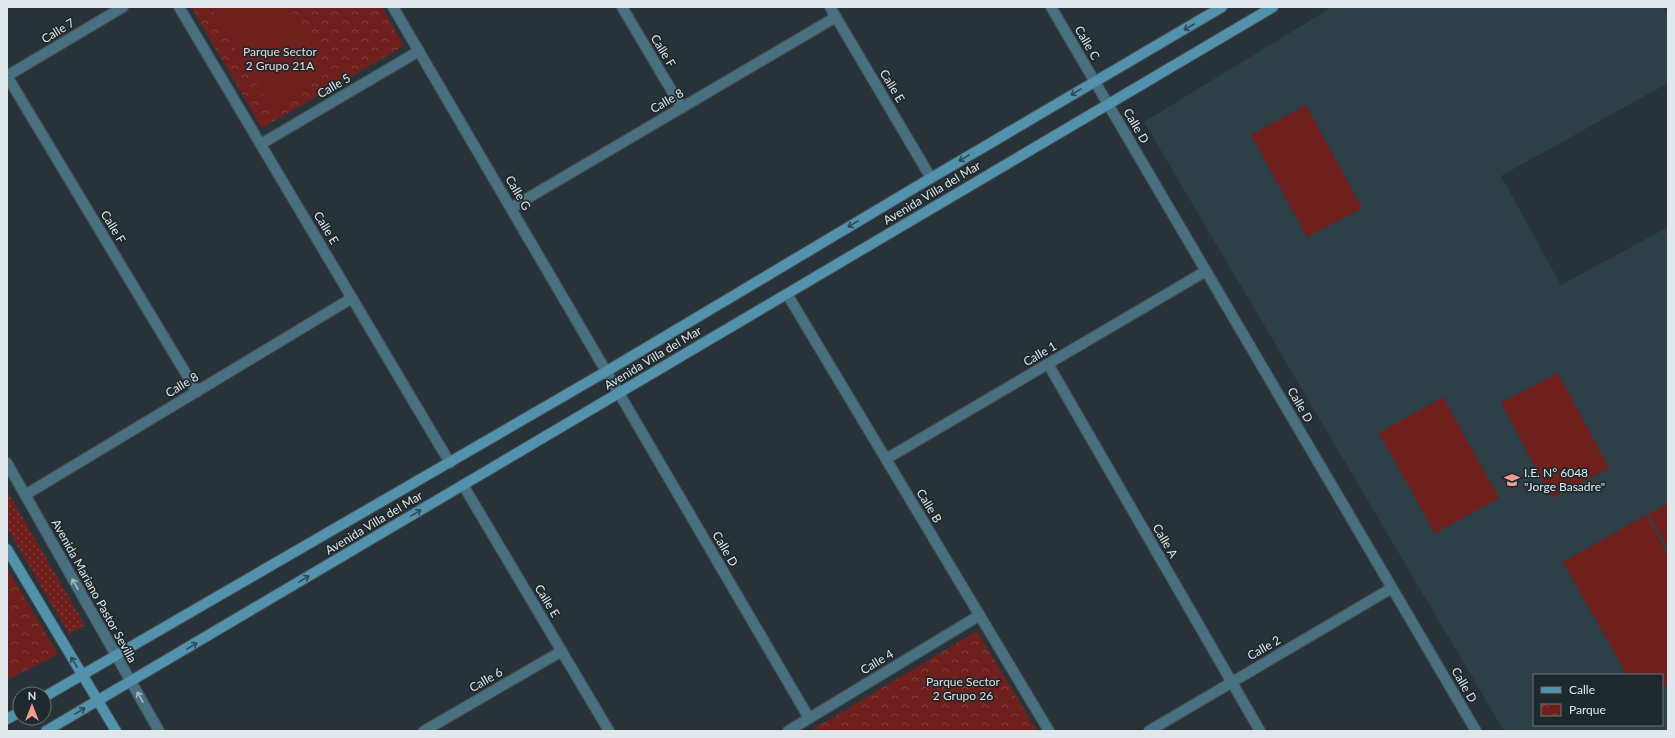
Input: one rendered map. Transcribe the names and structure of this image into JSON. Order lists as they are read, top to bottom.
{
  "streets": {
    "street": [
      "Calle 7",
      "Calle C",
      "Calle F",
      "Calle 5",
      "Calle E",
      "Calle 8",
      "Calle D",
      "Calle G",
      "Avenida Villa del Mar",
      "Calle 1",
      "Calle B",
      "Calle A",
      "Avenida Mariano Pastor Sevilla",
      "Calle 2",
      "Calle 4",
      "Calle 6"
    ]
  },
  "crossings": [
    ["Calle 7", "Calle F"],
    ["Calle C", "Calle D"],
    ["Calle C", "Avenida Villa del Mar"],
    ["Calle F", "Calle 8"],
    ["Calle 5", "Calle E"],
    ["Calle 5", "Calle G"],
    ["Calle E", "Calle 8"],
    ["Calle E", "Avenida Villa del Mar"],
    ["Calle E", "Calle 6"],
    ["Calle 8", "Calle G"],
    ["Calle 8", "Avenida Mariano Pastor Sevilla"],
    ["Calle D", "Calle G"],
    ["Calle D", "Avenida Villa del Mar"],
    ["Calle D", "Calle 1"],
    ["Calle D", "Calle 2"],
    ["Calle D", "Calle 4"],
    ["Calle G", "Avenida Villa del Mar"],
    ["Avenida Villa del Mar", "Calle B"],
    ["Avenida Villa del Mar", "Avenida Mariano Pastor Sevilla"],
    ["Calle 1", "Calle B"],
    ["Calle 1", "Calle A"],
    ["Calle B", "Calle 4"],
    ["Calle A", "Calle 2"]
  ],
  "parks": ["Parque Sector 2 Grupo 21A", "Parque Sector 2 Grupo 26"],
  "places": {
    "school or university": ["I.E. N° 6048 \"Jorge Basadre\""]
  },
  "legend": ["Calle", "Parque"],
  "north": "top"
}
